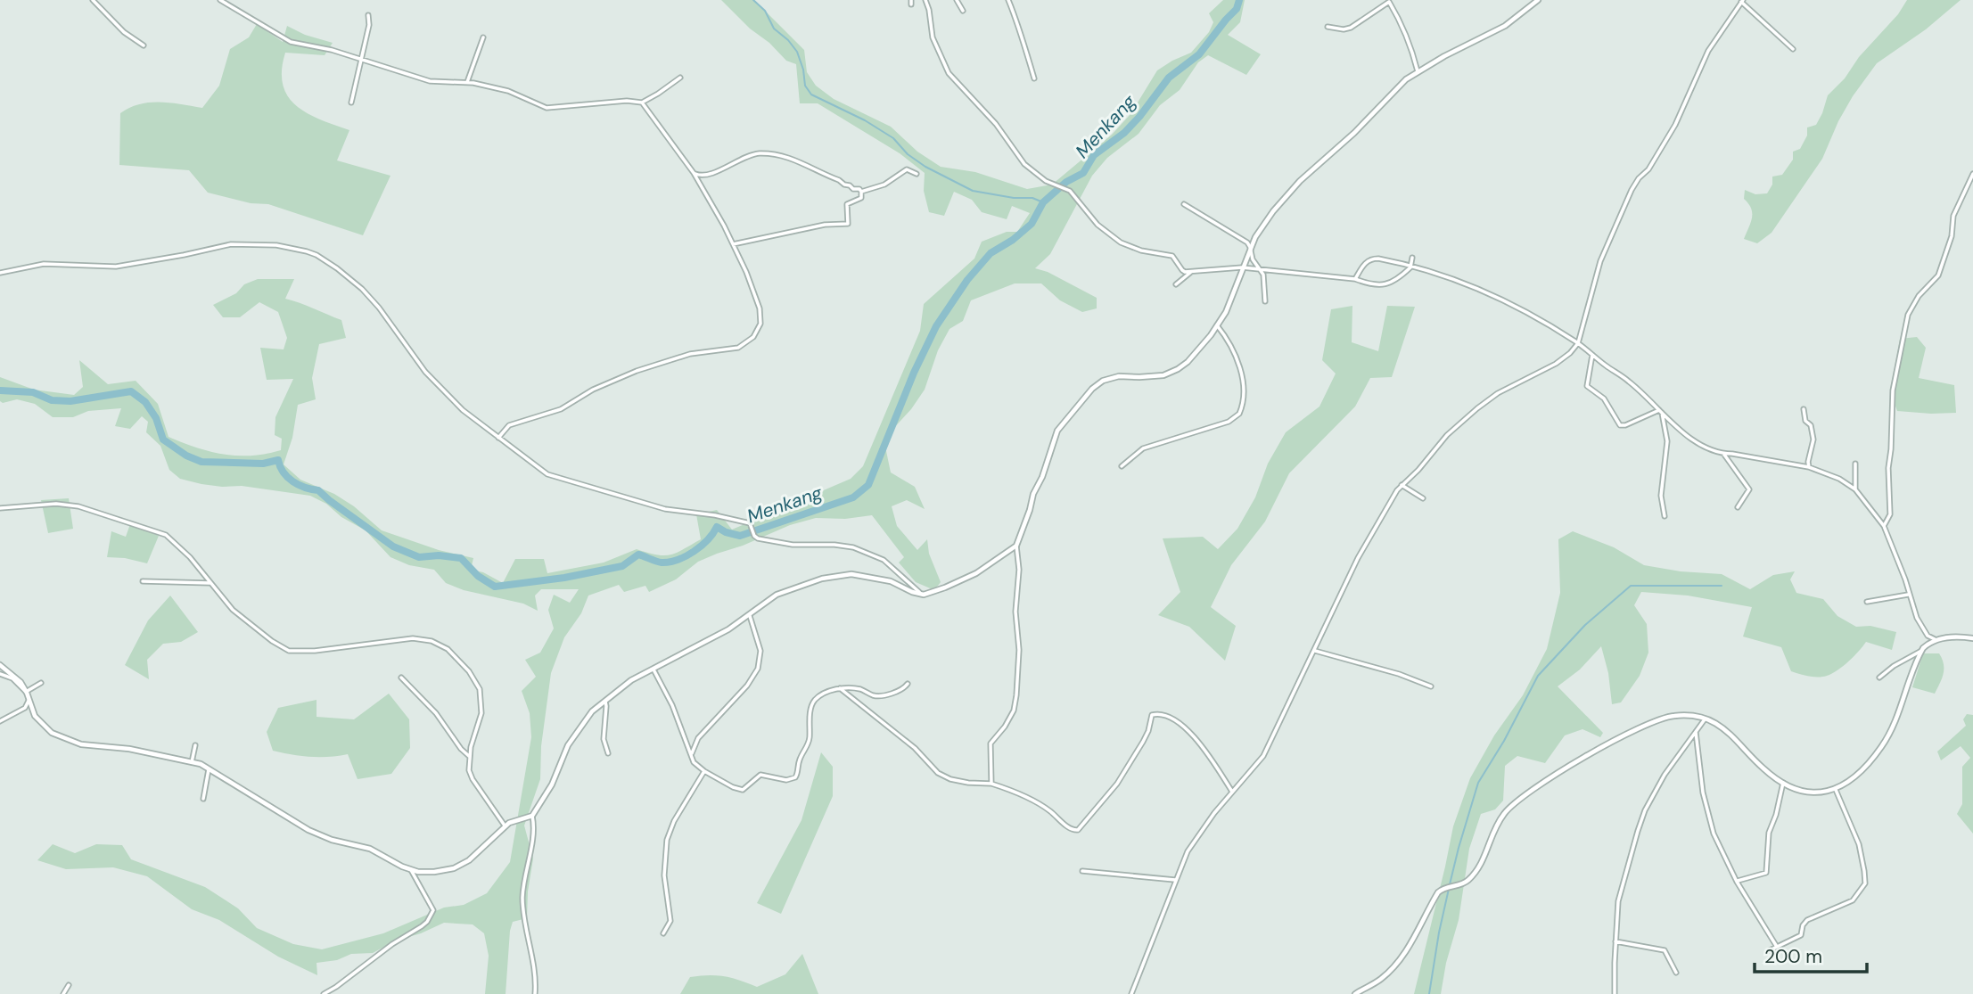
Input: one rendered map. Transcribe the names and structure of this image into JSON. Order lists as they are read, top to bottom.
{
  "water": ["Menkang"],
  "scale_bar": "200 m"
}
